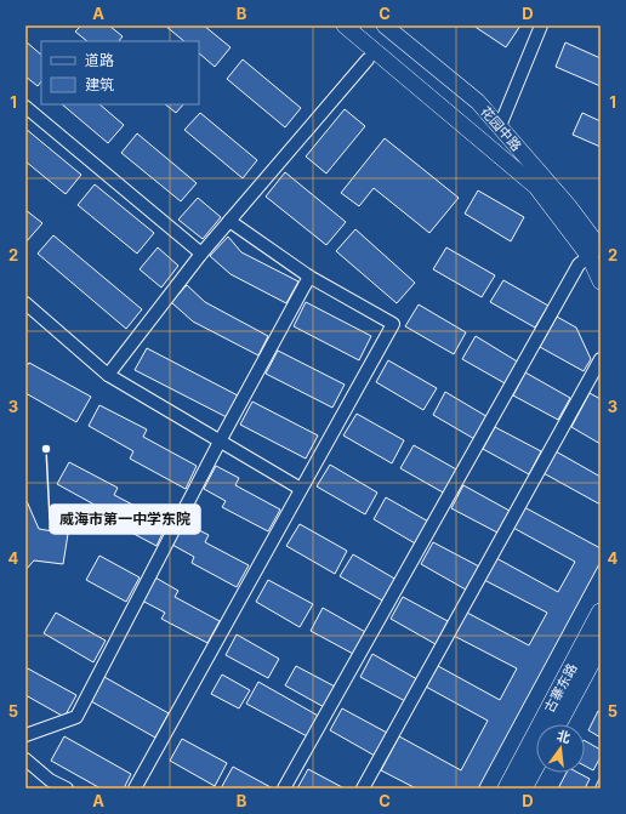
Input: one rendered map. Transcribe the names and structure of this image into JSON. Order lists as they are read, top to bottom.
{
  "streets": {
    "main road": ["花园中路", "古寨东路"]
  },
  "places": ["威海市第一中学东院"],
  "legend": ["道路", "建筑"],
  "north": "top",
  "grid": {
    "columns": [
      "A",
      "B",
      "C",
      "D"
    ],
    "rows": [
      "1",
      "2",
      "3",
      "4",
      "5"
    ]
  }
}
